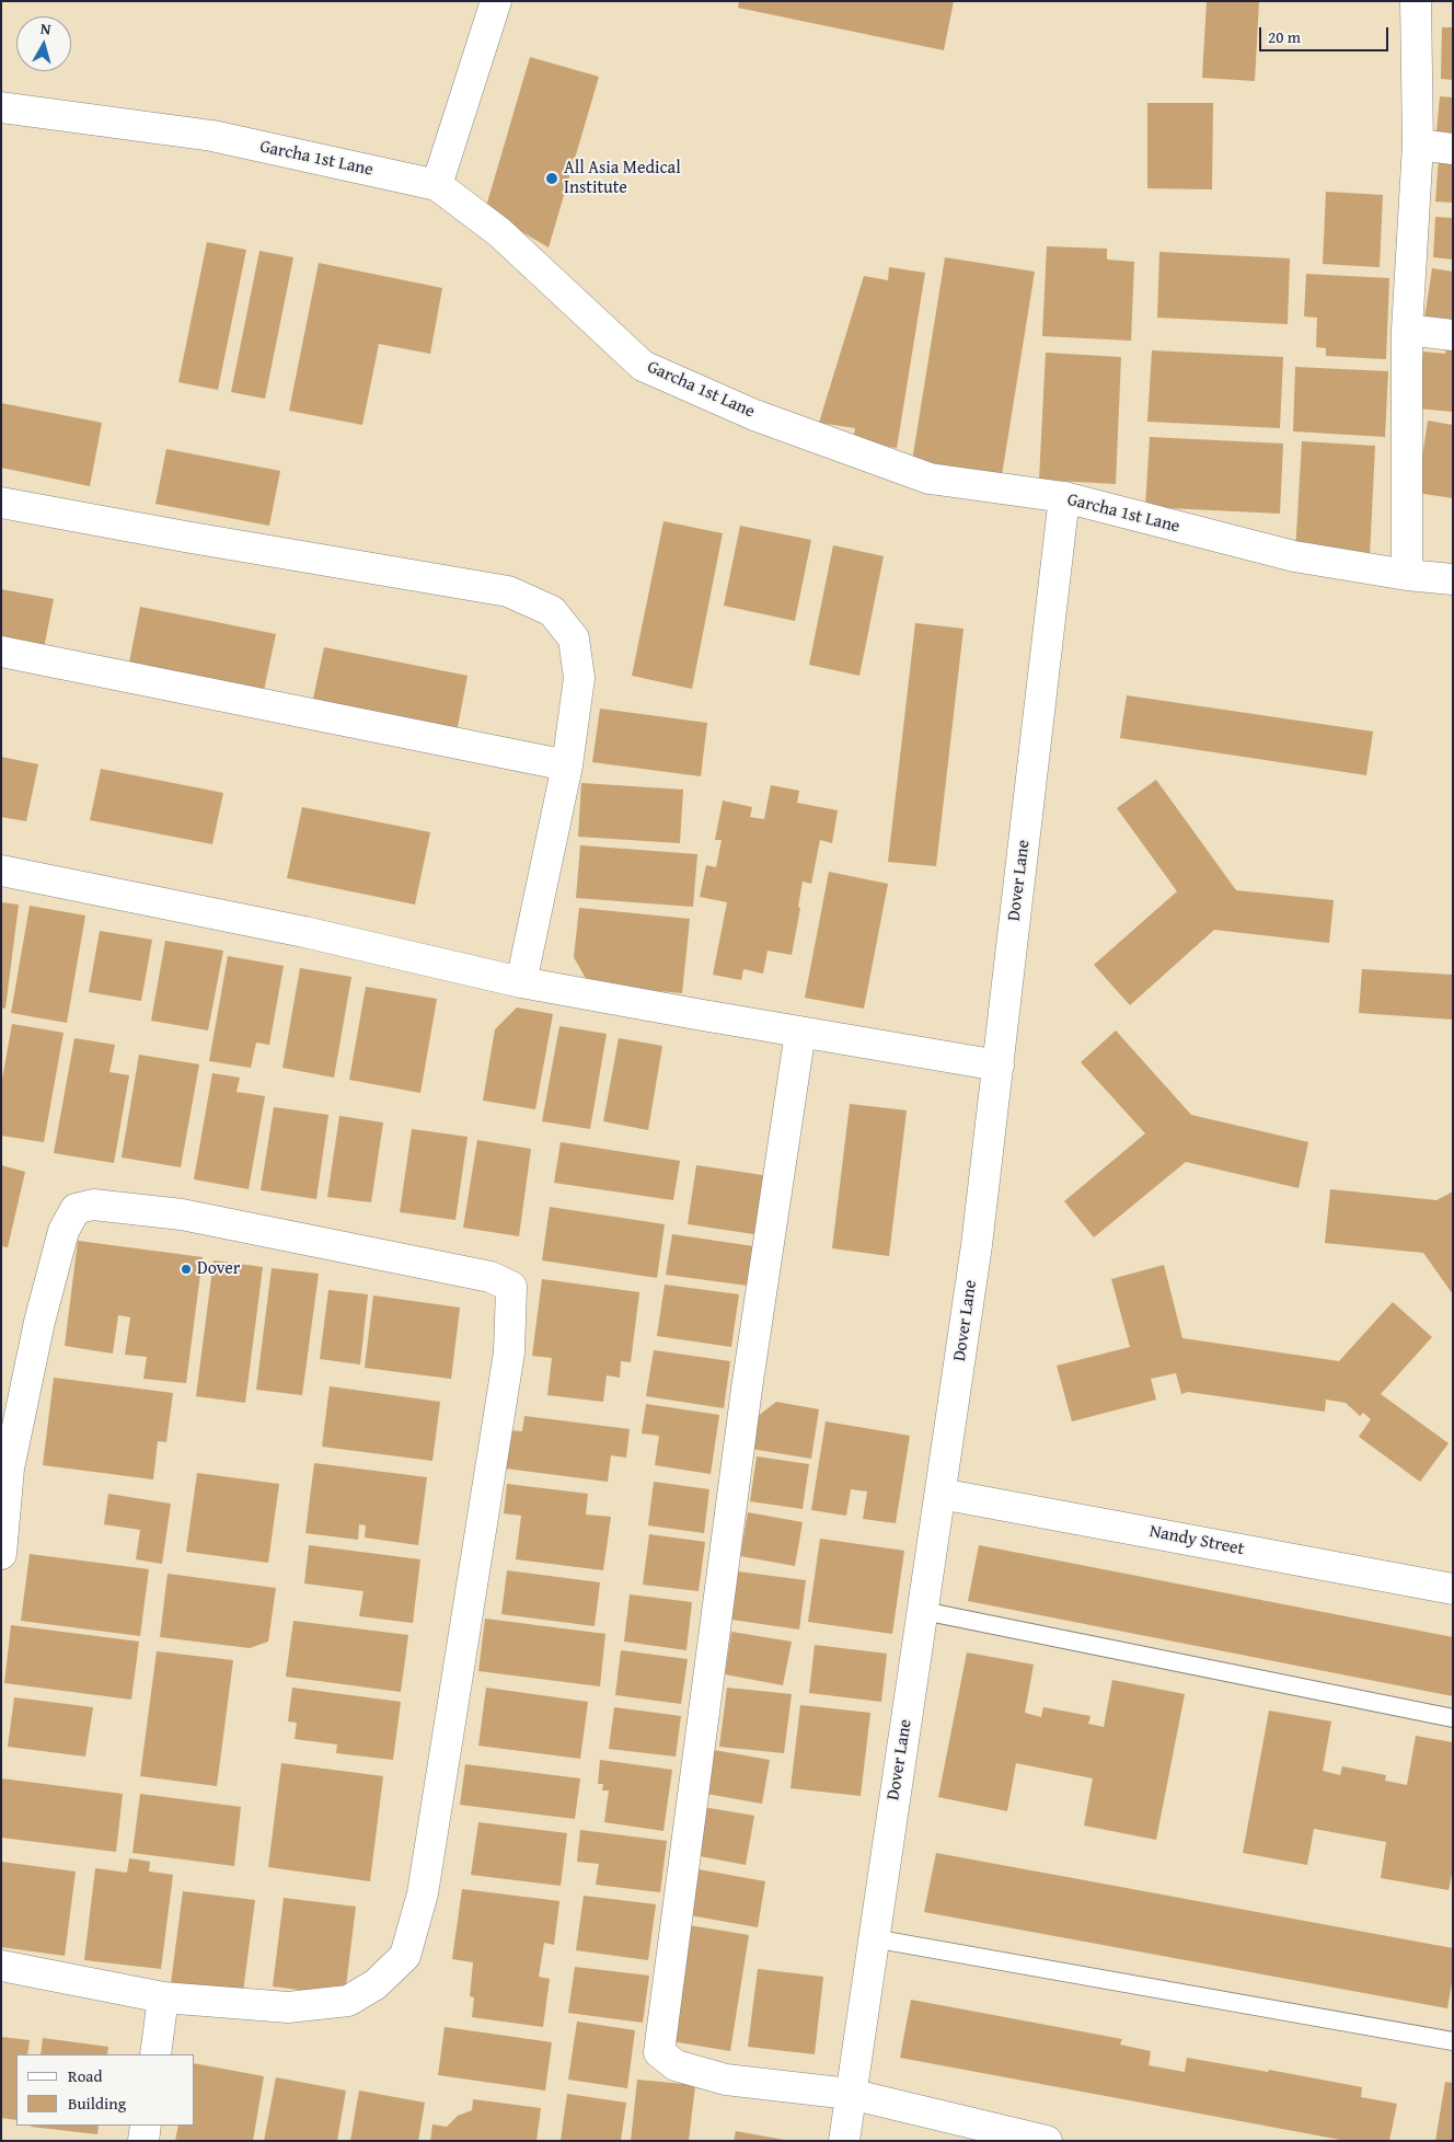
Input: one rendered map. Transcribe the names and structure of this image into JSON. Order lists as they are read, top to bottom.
{
  "streets": {
    "street": ["Garcha 1st Lane", "Dover Lane", "Nandy Street"]
  },
  "crossings": [
    ["Garcha 1st Lane", "Dover Lane"],
    ["Dover Lane", "Nandy Street"]
  ],
  "places": ["All Asia Medical Institute", "Dover"],
  "legend": ["Road", "Building"],
  "scale_bar": "20 m",
  "north": "top"
}
